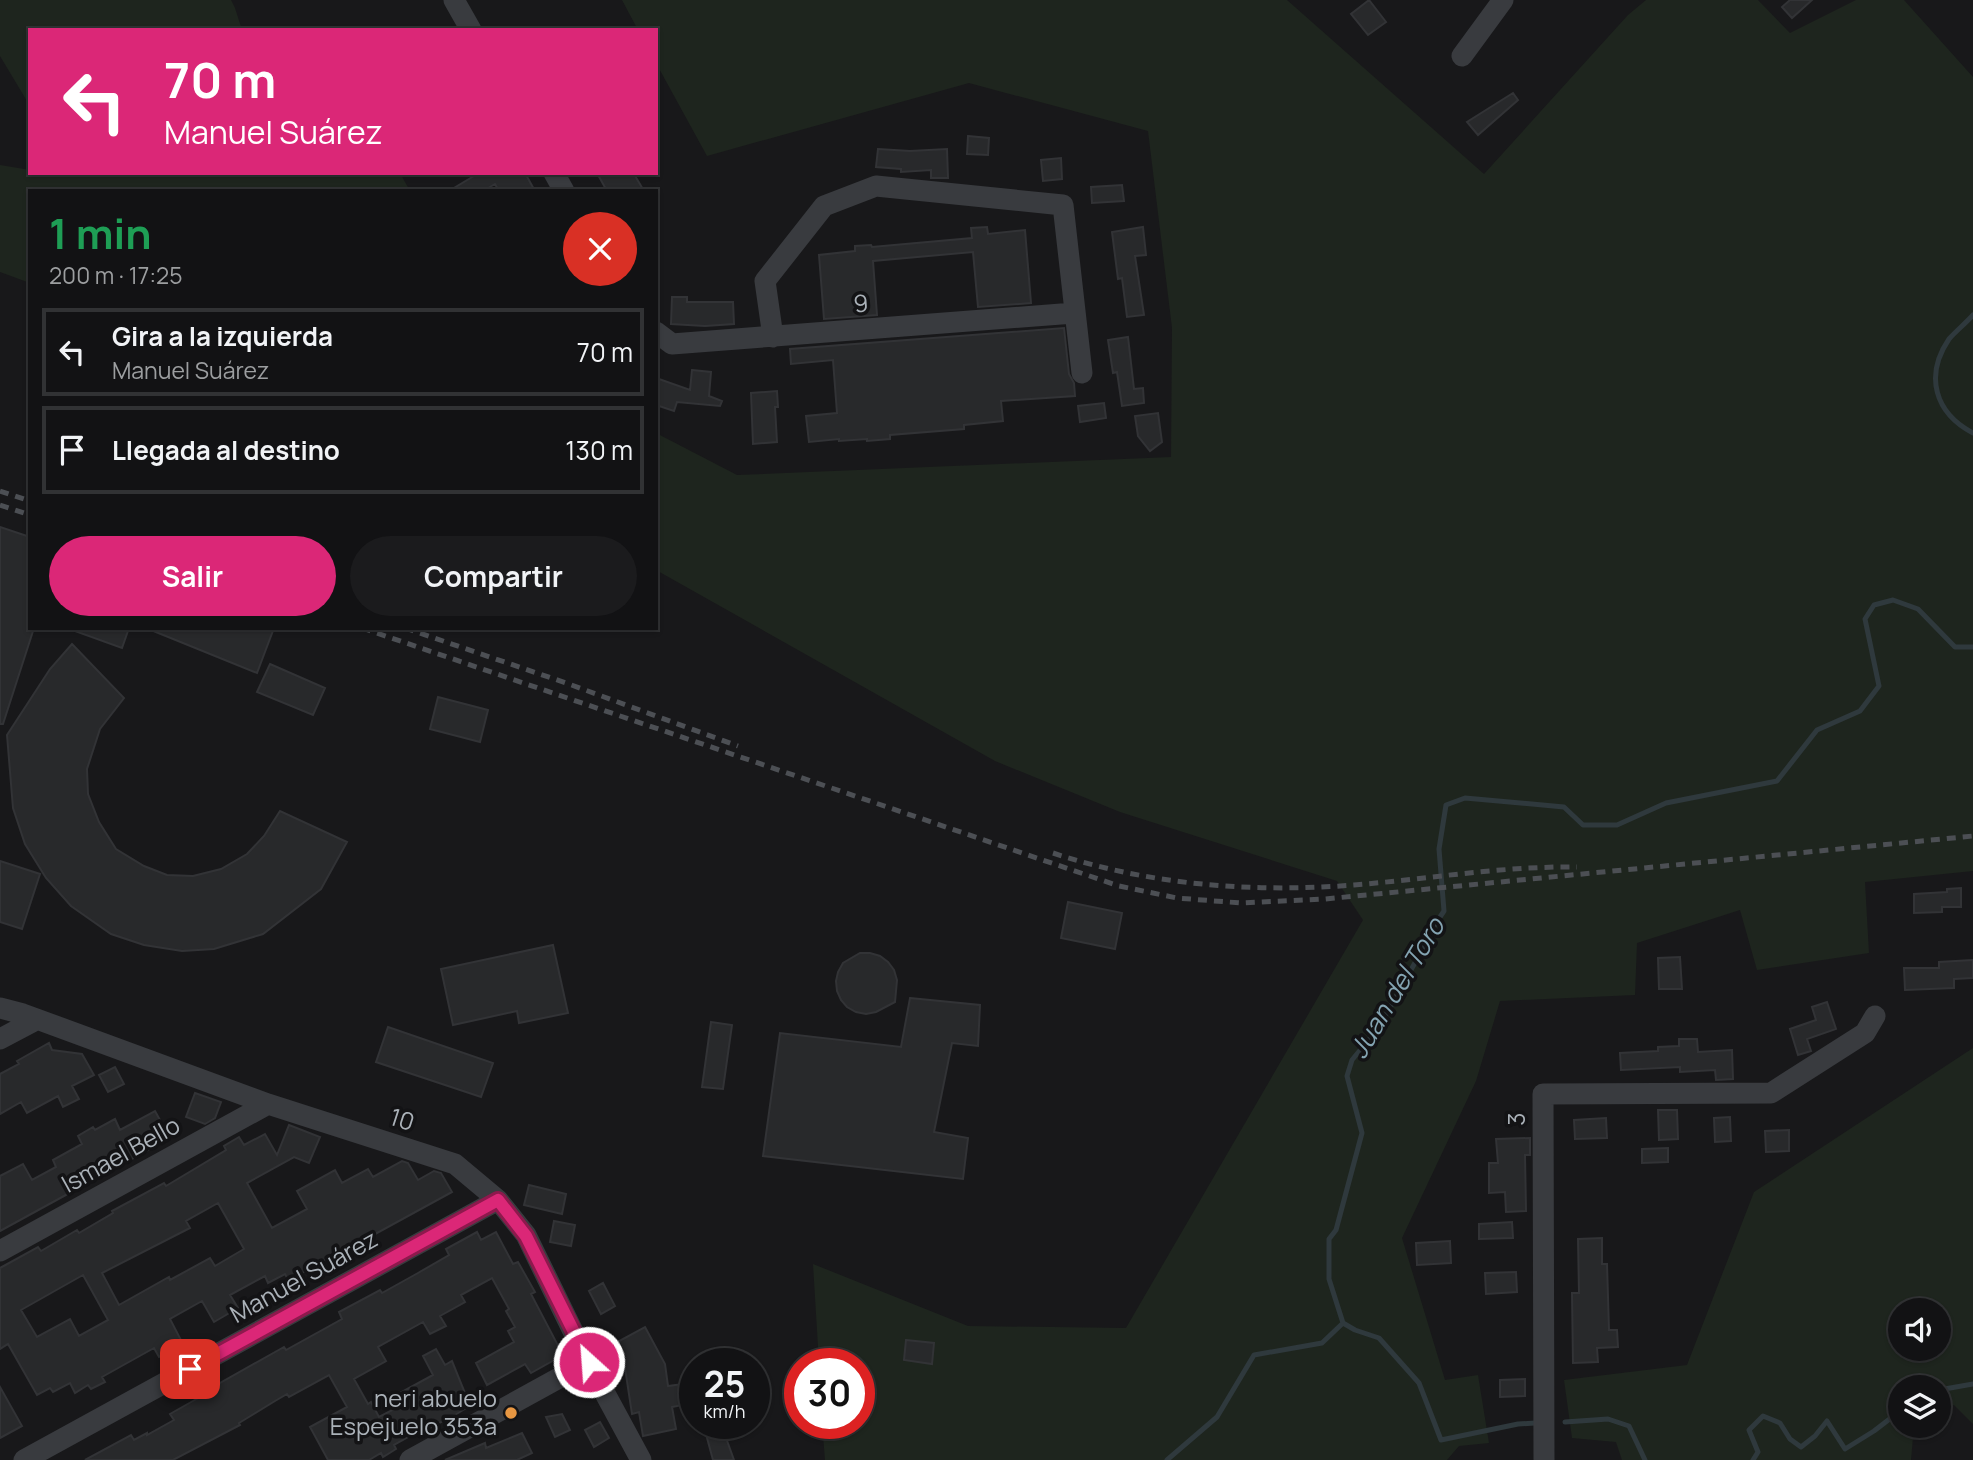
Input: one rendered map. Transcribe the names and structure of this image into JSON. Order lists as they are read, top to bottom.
{
  "streets": {
    "street": [
      "9",
      "3",
      "10",
      "Ismael Bello",
      "Manuel Suárez"
    ]
  },
  "crossings": [
    ["10", "Ismael Bello"],
    ["10", "Manuel Suárez"]
  ],
  "water": ["Juan del Toro"],
  "places": ["neri abuelo Espejuelo 353a"],
  "page": {
    "turn": ["70 m", "Manuel Suárez"],
    "heading": ["1 min", "200 m · 17:25"],
    "list": [
      {
        "name": "Gira a la izquierda",
        "note": "Manuel Suárez",
        "value": "70 m"
      },
      {
        "name": "Llegada al destino",
        "value": "130 m"
      }
    ],
    "buttons": ["Salir", "Compartir"],
    "speed": "25 km/h",
    "limit": "30"
  }
}
